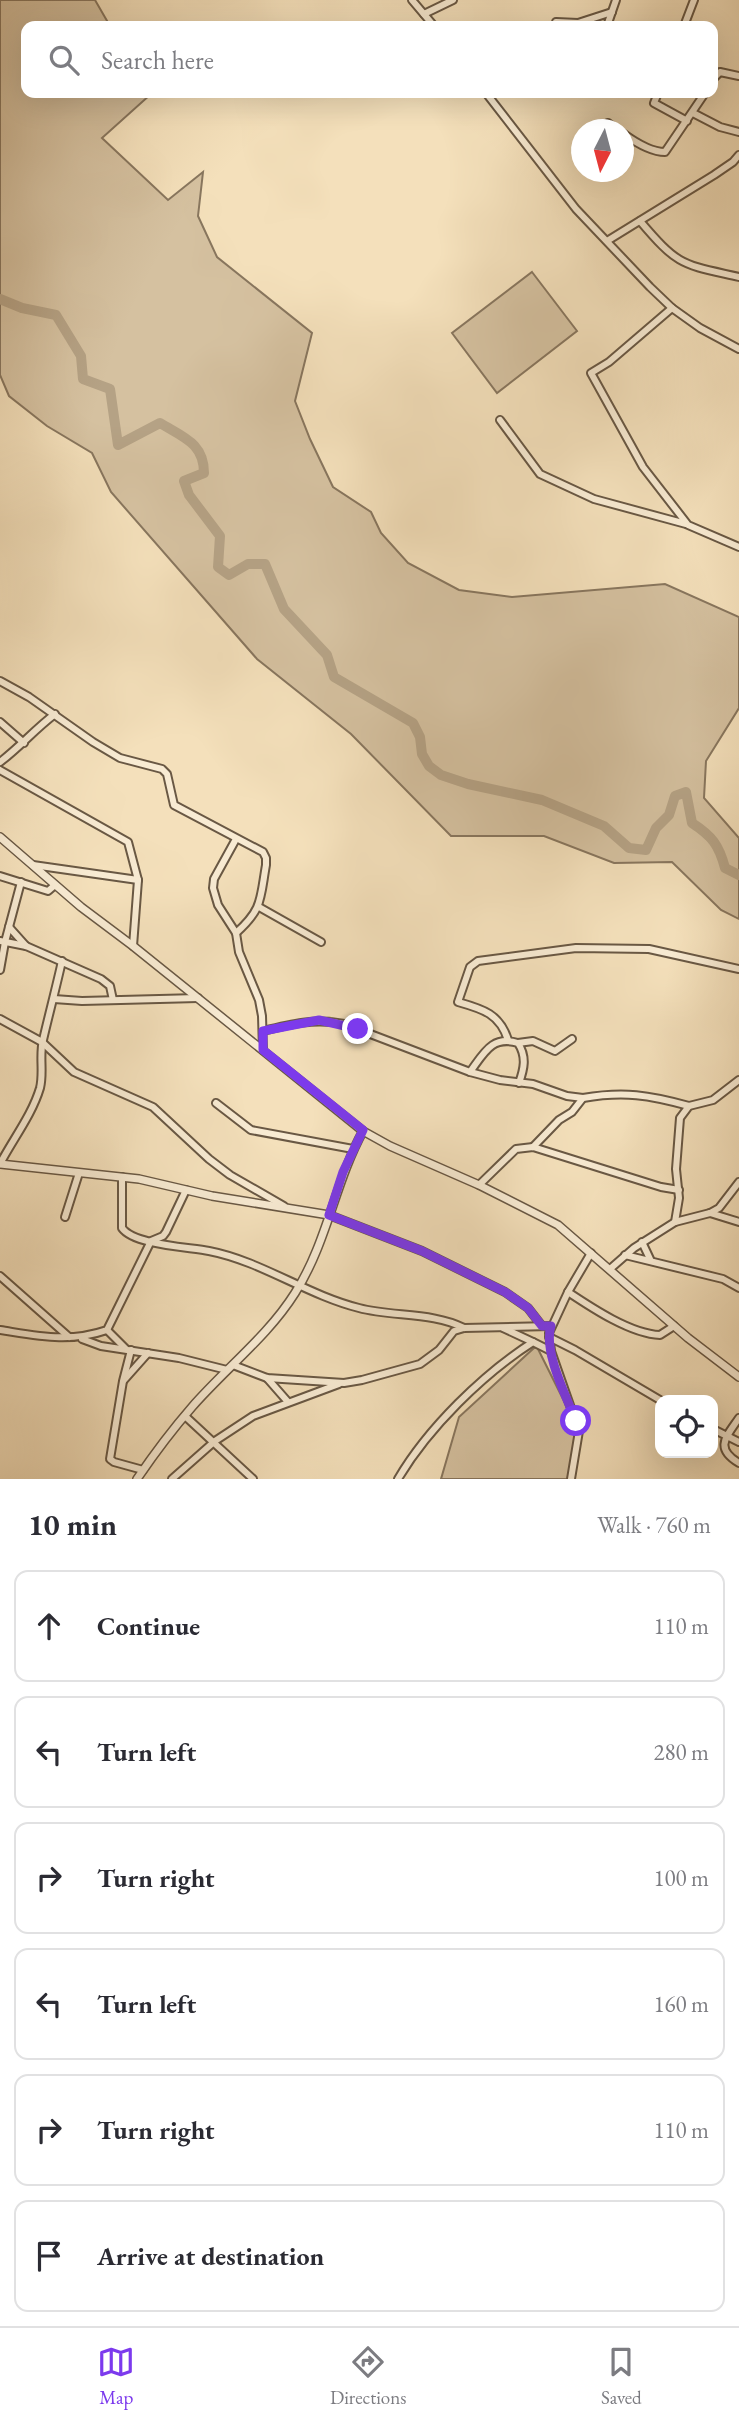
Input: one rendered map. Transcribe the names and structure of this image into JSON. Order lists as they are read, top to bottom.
{
  "north": "bottom",
  "page": {
    "search": "Search here",
    "heading": ["10 min", "Walk · 760 m"],
    "list": [
      ["Continue", "110 m"],
      ["Turn left", "280 m"],
      ["Turn right", "100 m"],
      ["Turn left", "160 m"],
      ["Turn right", "110 m"],
      "Arrive at destination"
    ],
    "nav": ["Map", "Directions", "Saved"]
  }
}
